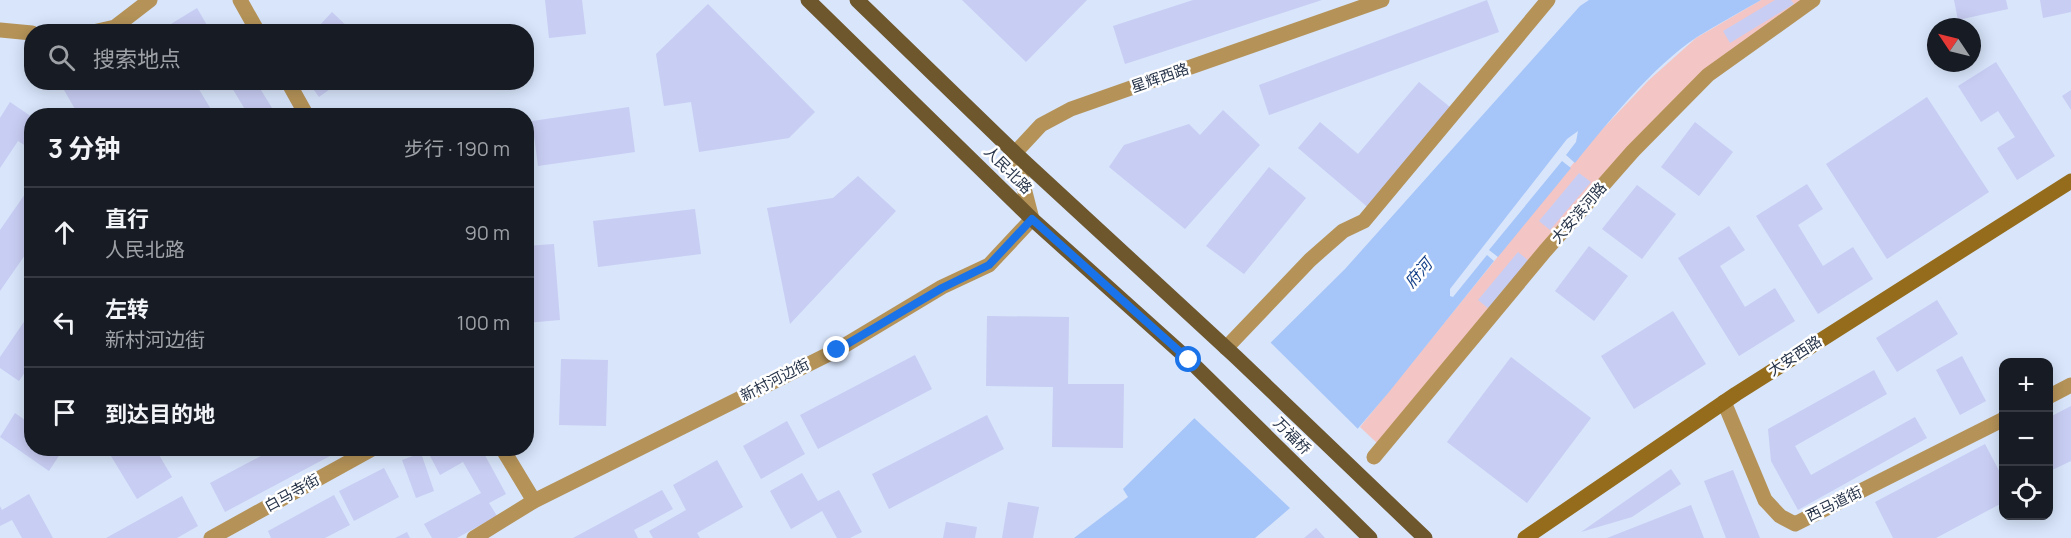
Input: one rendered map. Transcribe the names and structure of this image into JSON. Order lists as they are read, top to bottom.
{
  "streets": {
    "main road": ["人民北路", "万福桥"],
    "street": [
      "星辉西路",
      "大安滨河路",
      "大安西路",
      "新村河边街",
      "白马寺街",
      "西马道街"
    ]
  },
  "crossings": [
    ["星辉西路", "人民北路"],
    ["人民北路", "新村河边街"],
    ["人民北路", "万福桥"],
    ["大安西路", "西马道街"]
  ],
  "water": ["府河"],
  "north": "top left",
  "page": {
    "search": "搜索地点",
    "heading": ["3 分钟", "步行 · 190 m"],
    "list": [
      ["直行", "人民北路", "90 m"],
      ["左转", "新村河边街", "100 m"],
      "到达目的地"
    ],
    "map_buttons": ["+", "−"]
  }
}
